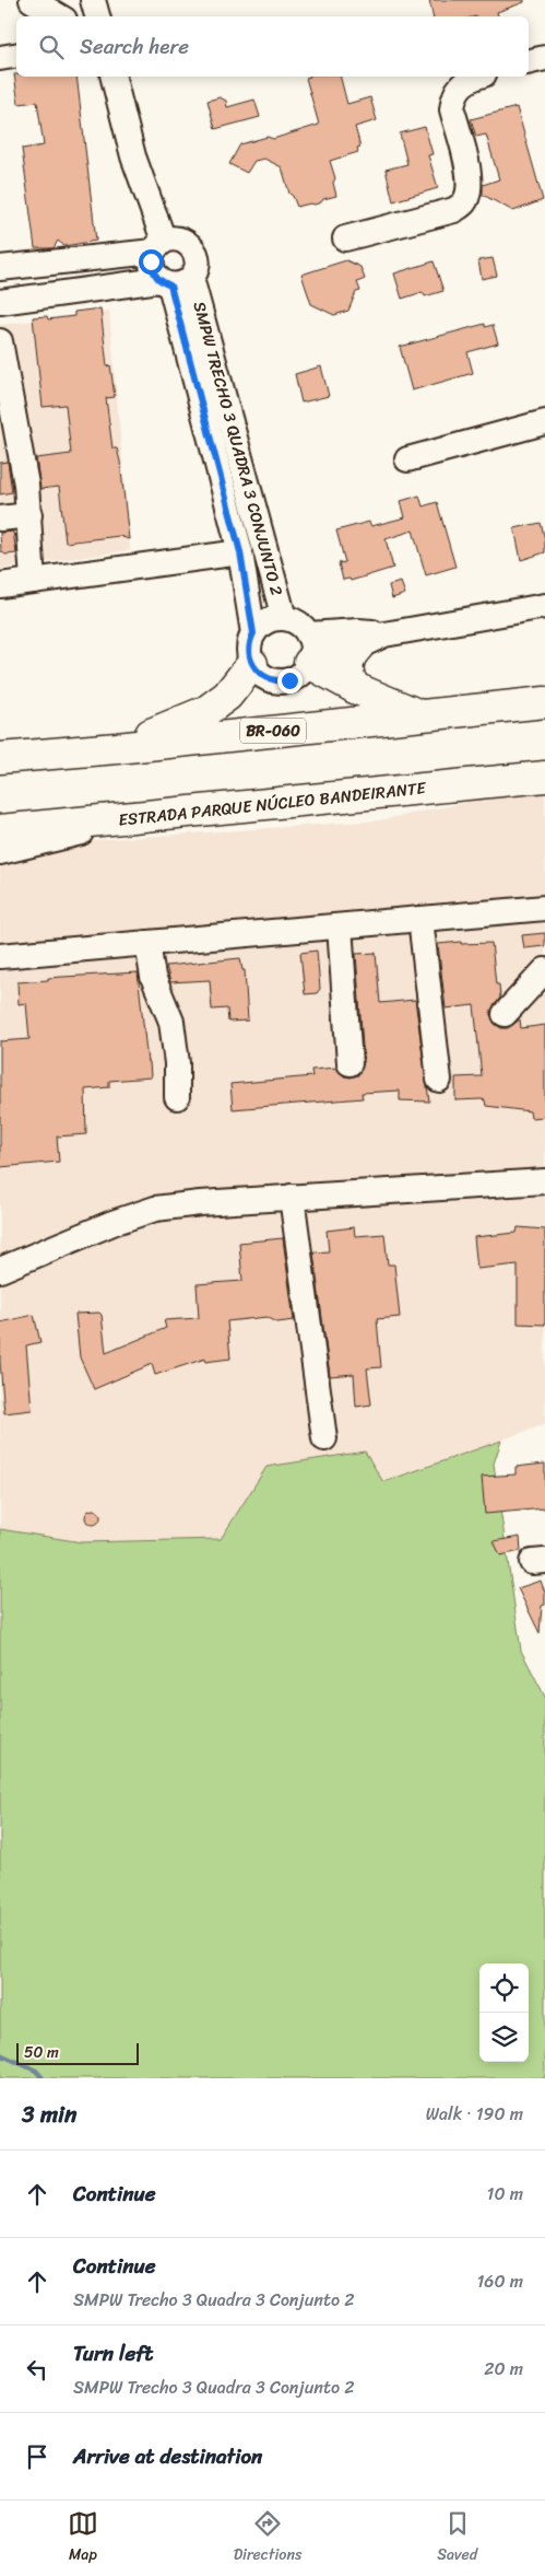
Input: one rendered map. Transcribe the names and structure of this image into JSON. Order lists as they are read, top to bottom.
{
  "streets": {
    "highway": ["BR-060", "ESTRADA PARQUE NÚCLEO BANDEIRANTE"],
    "street": ["SMPW TRECHO 3 QUADRA 3 CONJUNTO 2"]
  },
  "scale_bar": "50 m",
  "page": {
    "search": "Search here",
    "scale": "50 m",
    "heading": ["3 min", "Walk · 190 m"],
    "list": [
      ["Continue", "10 m"],
      ["Continue", "SMPW Trecho 3 Quadra 3 Conjunto 2", "160 m"],
      ["Turn left", "SMPW Trecho 3 Quadra 3 Conjunto 2", "20 m"],
      "Arrive at destination"
    ],
    "nav": ["Map", "Directions", "Saved"]
  }
}
